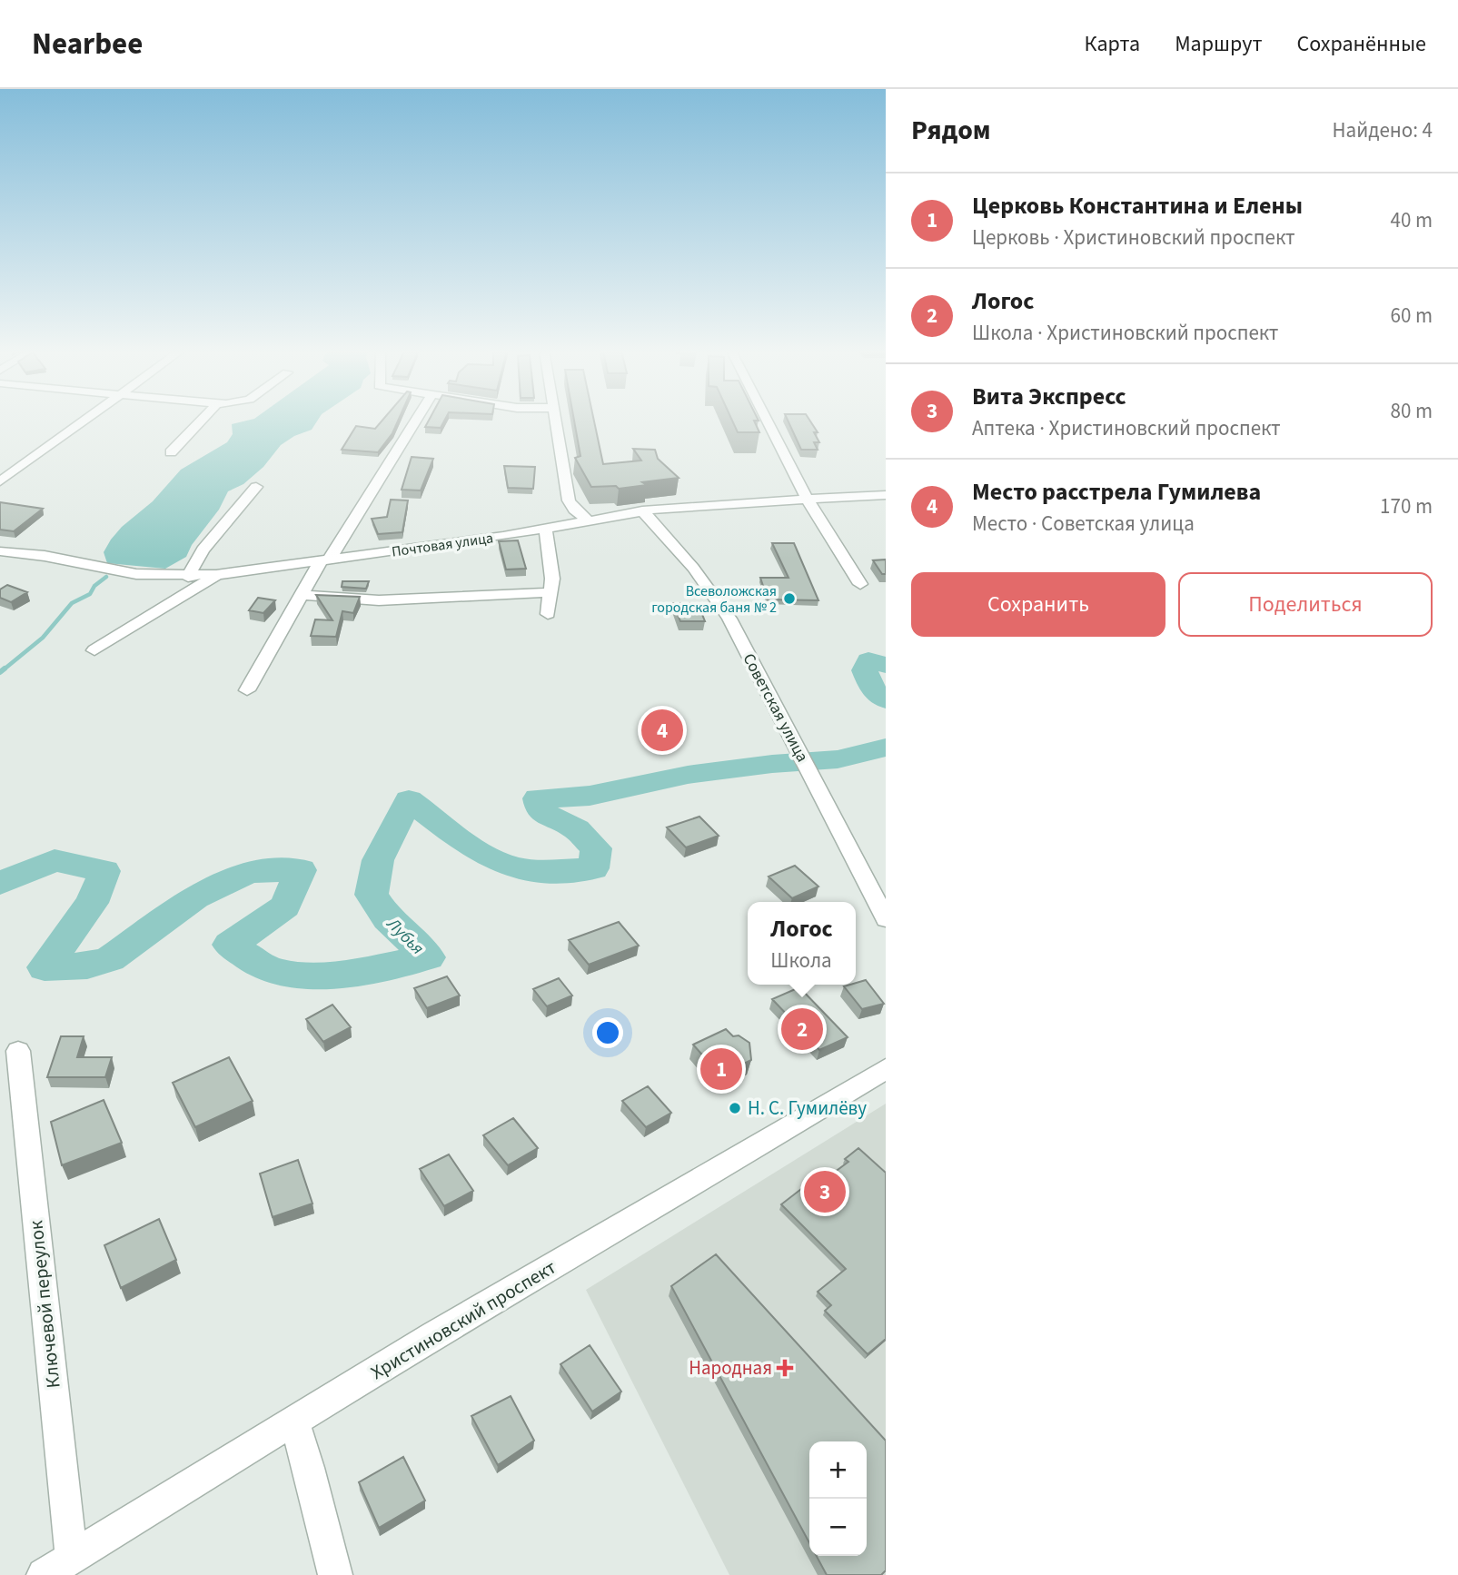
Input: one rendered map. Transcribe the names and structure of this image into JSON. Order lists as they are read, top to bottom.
{
  "streets": {
    "street": [
      "Почтовая улица",
      "Советская улица",
      "Ключевой переулок",
      "Христиновский проспект"
    ]
  },
  "crossings": [
    ["Почтовая улица", "Советская улица"],
    ["Ключевой переулок", "Христиновский проспект"]
  ],
  "water": ["Лубья"],
  "places": {
    "other": ["Всеволожская городская баня № 2", "Н. С. Гумилёву"],
    "health": ["Народная"]
  },
  "page": {
    "header": "Nearbee",
    "nav": ["Карта", "Маршрут", "Сохранённые"],
    "heading": ["Рядом", "Найдено: 4"],
    "list": [
      {
        "mark": "1",
        "name": "Церковь Константина и Елены",
        "note": "Церковь · Христиновский проспект",
        "value": "40 m"
      },
      {
        "mark": "2",
        "name": "Логос",
        "note": "Школа · Христиновский проспект",
        "value": "60 m"
      },
      {
        "mark": "3",
        "name": "Вита Экспресс",
        "note": "Аптека · Христиновский проспект",
        "value": "80 m"
      },
      {
        "mark": "4",
        "name": "Место расстрела Гумилева",
        "note": "Место · Советская улица",
        "value": "170 m"
      }
    ],
    "buttons": ["Сохранить", "Поделиться"],
    "pins": [
      "4",
      "2",
      "1",
      "3"
    ],
    "popup": ["Логос", "Школа"],
    "map_buttons": ["+", "−"]
  }
}
